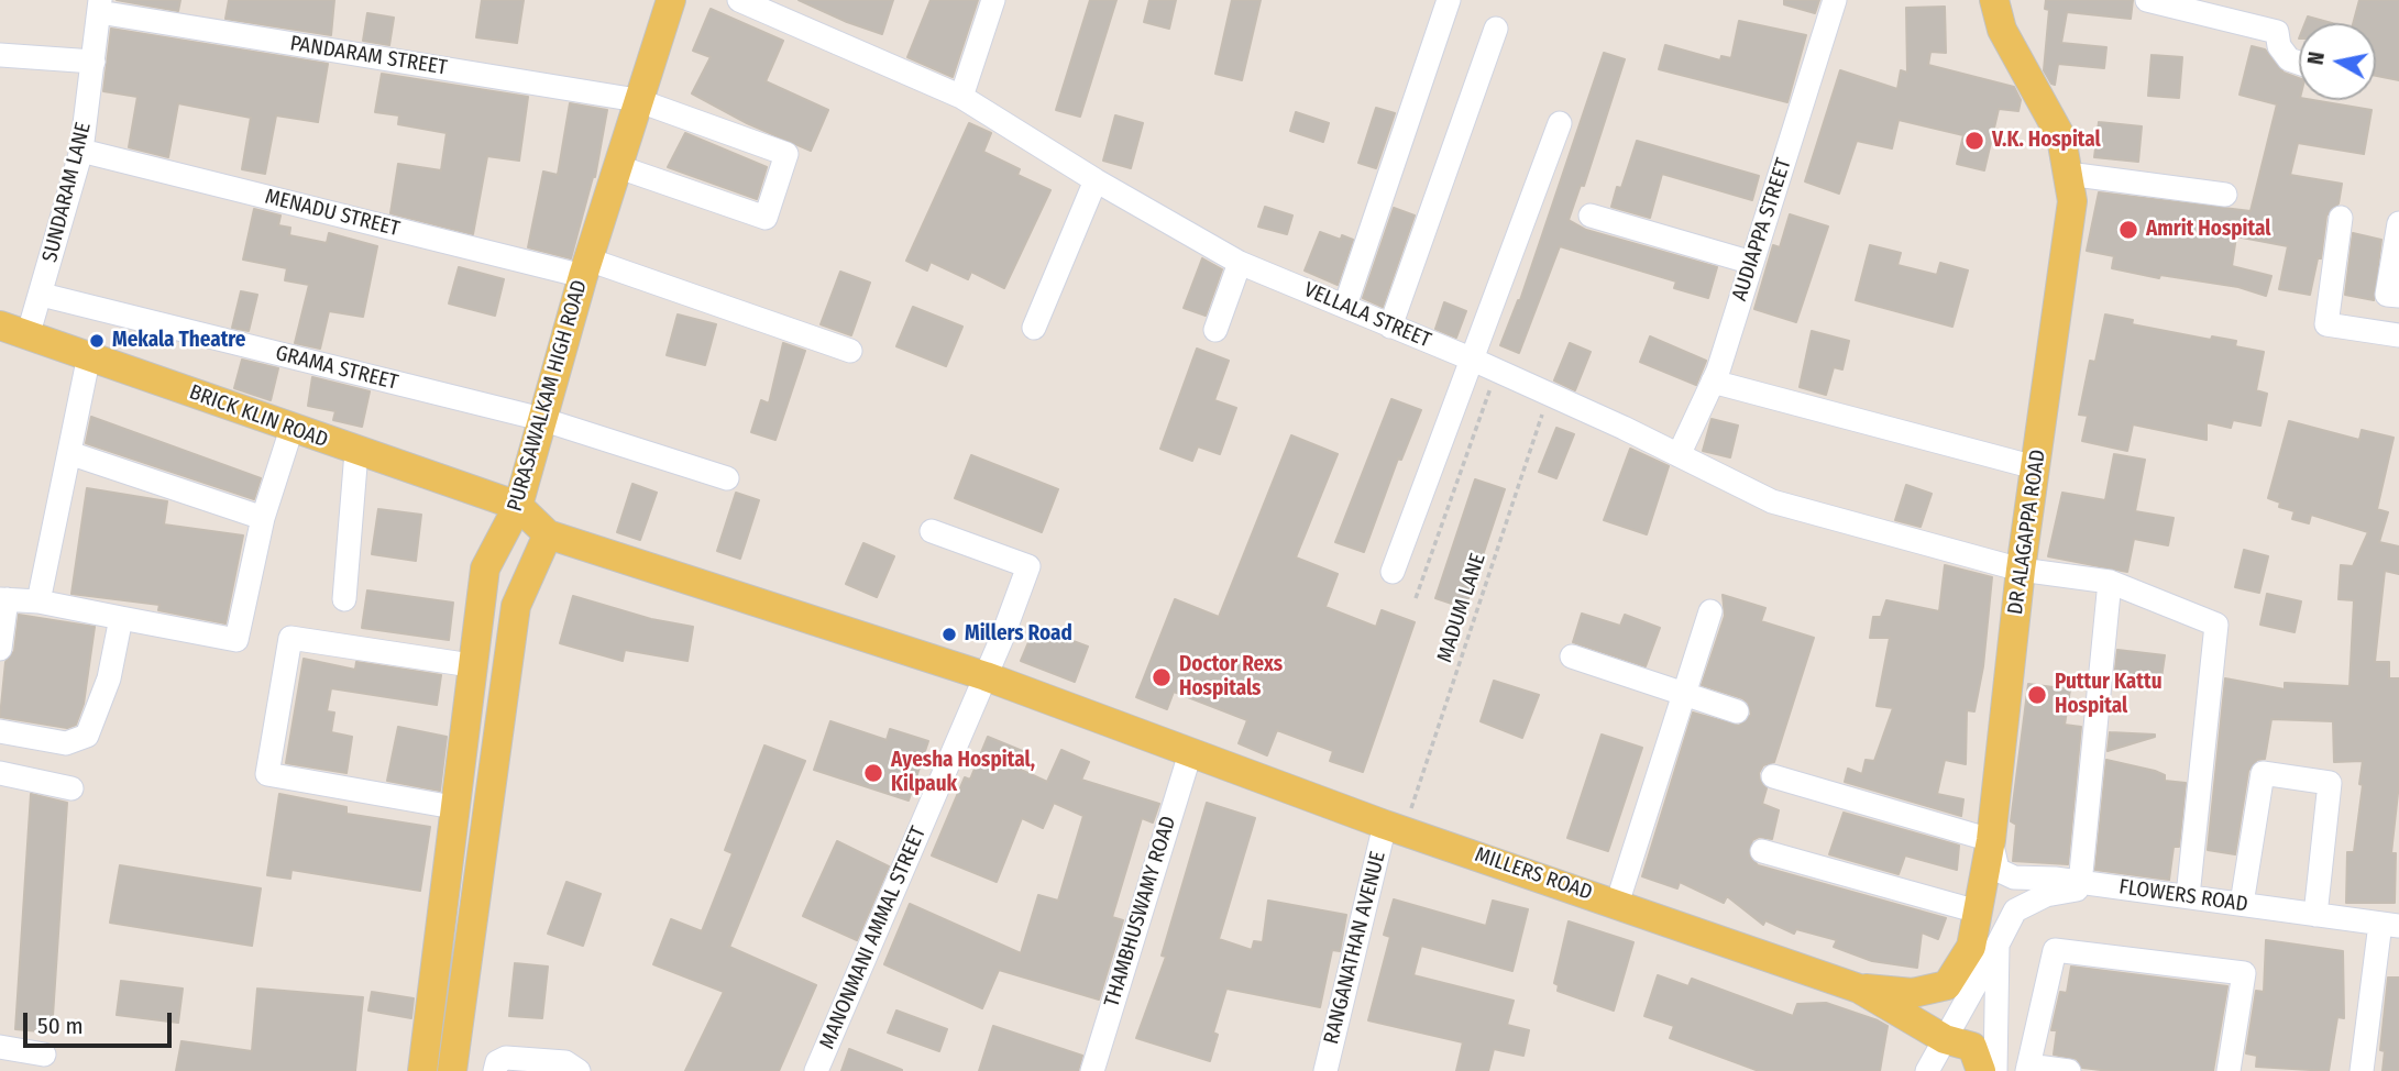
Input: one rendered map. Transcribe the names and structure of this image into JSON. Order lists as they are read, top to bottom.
{
  "streets": {
    "main road": [
      "PURASAWALKAM HIGH ROAD",
      "BRICK KLIN ROAD",
      "DR ALAGAPPA ROAD",
      "MILLERS ROAD"
    ],
    "street": [
      "PANDARAM STREET",
      "SUNDARAM LANE",
      "MENADU STREET",
      "AUDIAPPA STREET",
      "VELLALA STREET",
      "GRAMA STREET",
      "FLOWERS ROAD",
      "THAMBHUSWAMY ROAD",
      "MANONMANI AMMAL STREET",
      "RANGANATHAN AVENUE"
    ],
    "path": ["MADUM LANE"]
  },
  "crossings": [
    ["PANDARAM STREET", "SUNDARAM LANE"],
    ["PANDARAM STREET", "PURASAWALKAM HIGH ROAD"],
    ["SUNDARAM LANE", "MENADU STREET"],
    ["SUNDARAM LANE", "GRAMA STREET"],
    ["SUNDARAM LANE", "BRICK KLIN ROAD"],
    ["MENADU STREET", "PURASAWALKAM HIGH ROAD"],
    ["AUDIAPPA STREET", "VELLALA STREET"],
    ["VELLALA STREET", "DR ALAGAPPA ROAD"],
    ["VELLALA STREET", "MADUM LANE"],
    ["VELLALA STREET", "FLOWERS ROAD"],
    ["GRAMA STREET", "PURASAWALKAM HIGH ROAD"],
    ["PURASAWALKAM HIGH ROAD", "BRICK KLIN ROAD"],
    ["PURASAWALKAM HIGH ROAD", "MILLERS ROAD"],
    ["BRICK KLIN ROAD", "MILLERS ROAD"],
    ["DR ALAGAPPA ROAD", "MILLERS ROAD"],
    ["DR ALAGAPPA ROAD", "FLOWERS ROAD"],
    ["MADUM LANE", "MILLERS ROAD"],
    ["MADUM LANE", "RANGANATHAN AVENUE"],
    ["MILLERS ROAD", "THAMBHUSWAMY ROAD"],
    ["MILLERS ROAD", "MANONMANI AMMAL STREET"],
    ["MILLERS ROAD", "RANGANATHAN AVENUE"]
  ],
  "places": [
    "V.K. Hospital",
    "Amrit Hospital",
    "Mekala Theatre",
    "Millers Road",
    "Doctor Rexs Hospitals",
    "Puttur Kattu Hospital",
    "Ayesha Hospital, Kilpauk"
  ],
  "scale_bar": "50 m",
  "north": "left"
}
